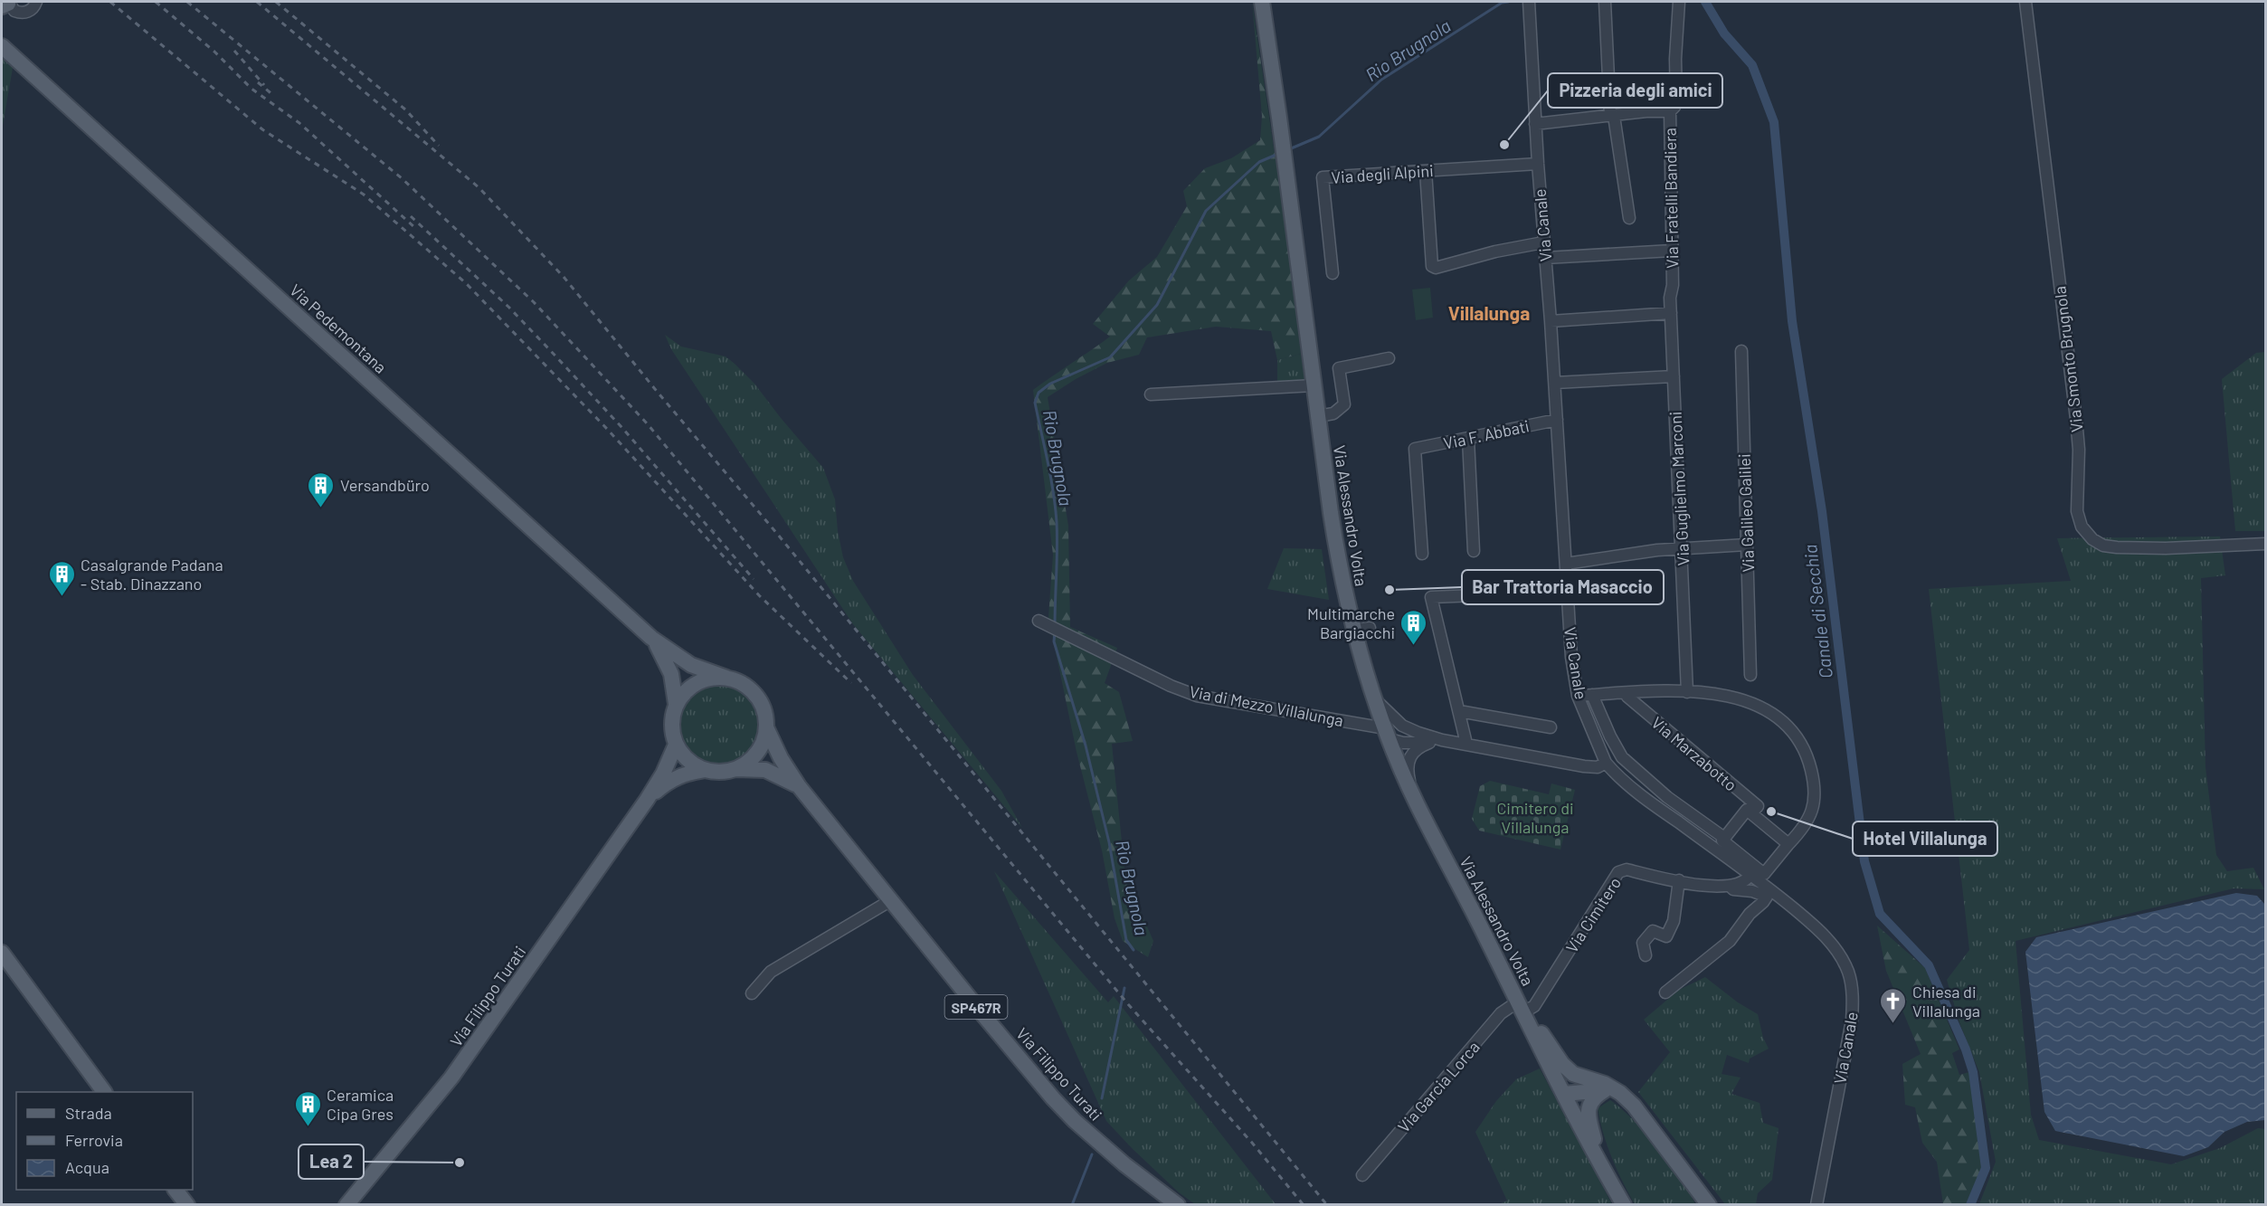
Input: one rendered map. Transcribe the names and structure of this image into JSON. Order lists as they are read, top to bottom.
{
  "streets": {
    "main road": [
      "Via Pedemontana",
      "Via Alessandro Volta",
      "Via Filippo Turati",
      "SP467R"
    ],
    "street": [
      "Via degli Alpini",
      "Via Fratelli Bandiera",
      "Via Canale",
      "Via Smonto Brugnola",
      "Via F. Abbati",
      "Via Guglielmo Marconi",
      "Via Galileo Galilei",
      "Via di Mezzo Villalunga",
      "Via Marzabotto",
      "Via Cimitero",
      "Via Garcia Lorca"
    ]
  },
  "crossings": [
    ["Via degli Alpini", "Via Canale"],
    ["Via Fratelli Bandiera", "Via Canale"],
    ["Via Fratelli Bandiera", "Via Guglielmo Marconi"],
    ["Via Canale", "Via F. Abbati"],
    ["Via Alessandro Volta", "Via di Mezzo Villalunga"],
    ["Via Alessandro Volta", "Via Cimitero"],
    ["Via Alessandro Volta", "Via Garcia Lorca"],
    ["Via Cimitero", "Via Garcia Lorca"],
    ["Via Filippo Turati", "SP467R"]
  ],
  "districts": ["Villalunga"],
  "water": ["Rio Brugnola", "Canale di Secchia"],
  "parks": ["Cimitero di Villalunga"],
  "places": {
    "other": [
      "Pizzeria degli amici",
      "Bar Trattoria Masaccio",
      "Hotel Villalunga",
      "Lea 2"
    ],
    "building": [
      "Versandbüro",
      "Casalgrande Padana - Stab. Dinazzano",
      "Multimarche Bargiacchi",
      "Ceramica Cipa Gres"
    ],
    "church": ["Chiesa di Villalunga"]
  },
  "legend": ["Strada", "Ferrovia", "Acqua"]
}
